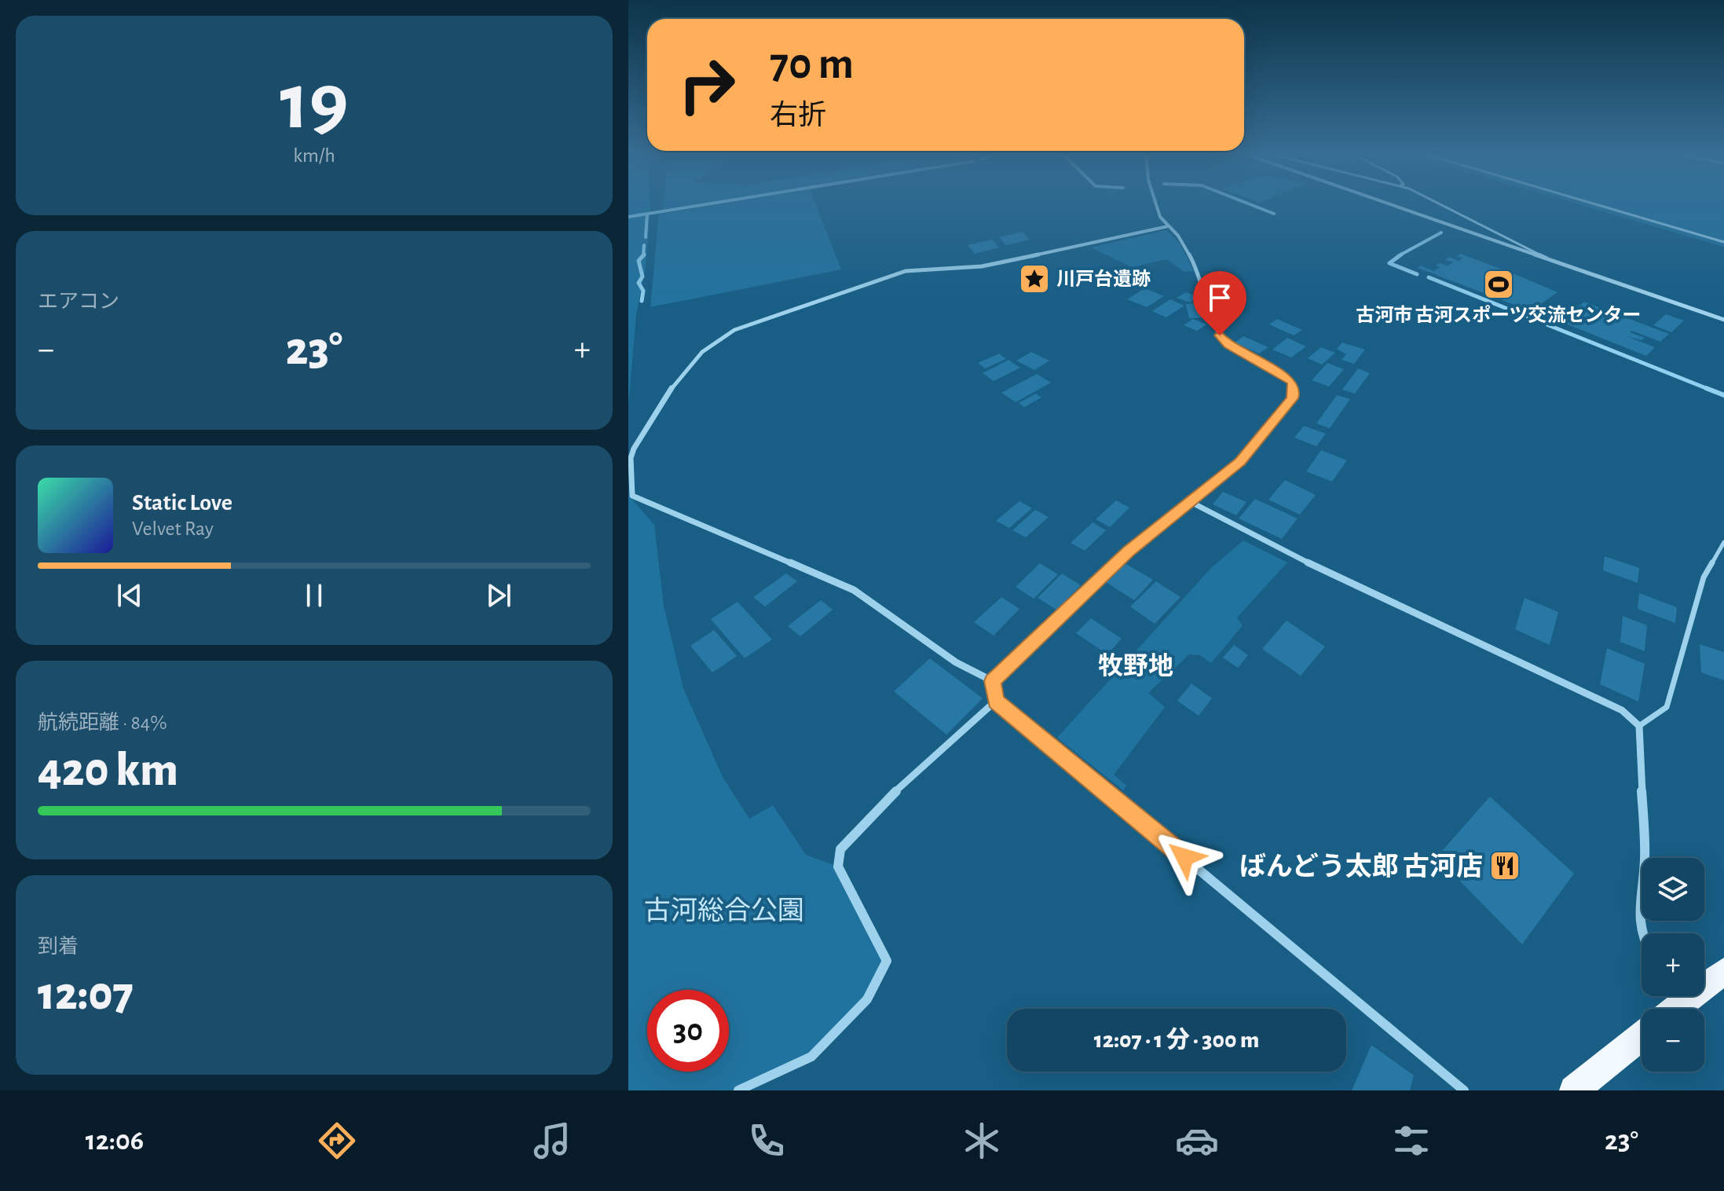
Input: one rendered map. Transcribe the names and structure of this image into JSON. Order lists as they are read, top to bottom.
{
  "districts": ["牧野地"],
  "parks": ["古河総合公園"],
  "places": {
    "place": ["川戸台遺跡"],
    "sports": ["古河市 古河スポーツ交流センター"],
    "restaurant": ["ばんどう太郎 古河店"]
  },
  "page": {
    "tile": [
      ["19", "km/h"],
      "エアコン",
      ["航続距離 · 84%", "420 km"],
      ["到着", "12:07"]
    ],
    "turn": ["70 m", "右折"],
    "heat": ["−", "23°", "+"],
    "song": ["Static Love", "Velvet Ray"],
    "map_buttons": ["+", "−"],
    "limit": "30",
    "trip": "12:07 · 1 分 · 300 m",
    "tabs": ["12:06", "23°"]
  }
}
